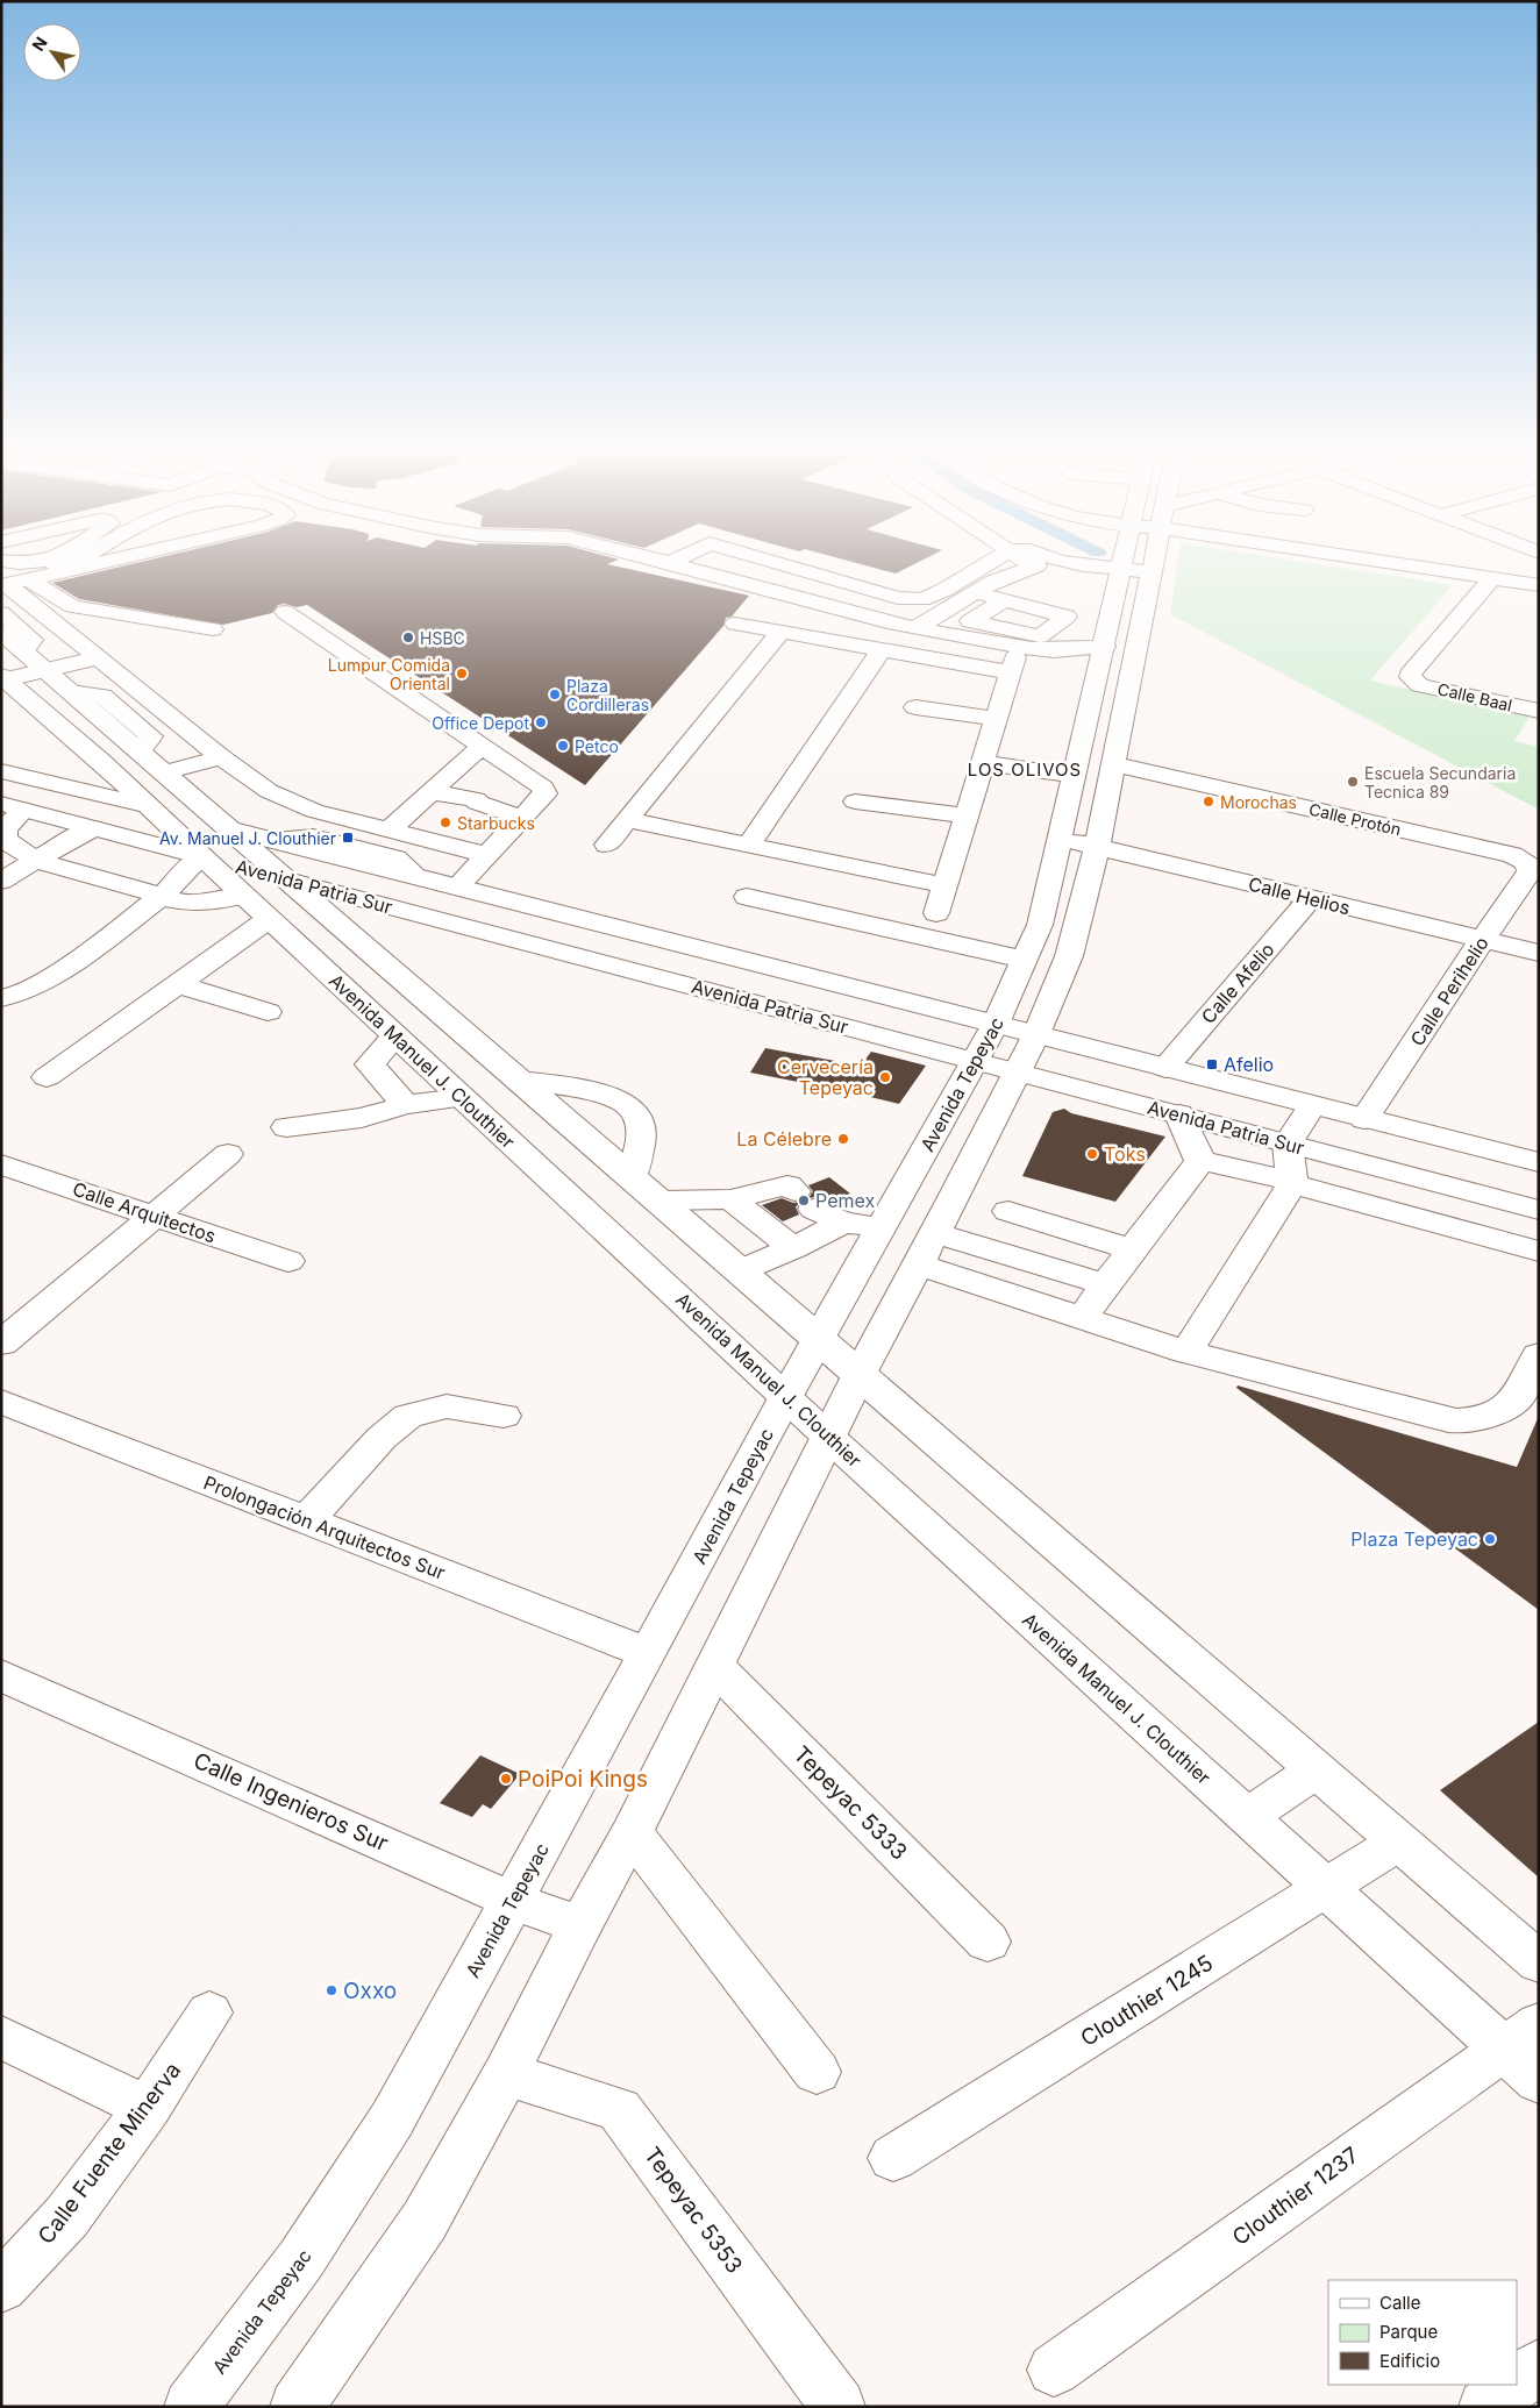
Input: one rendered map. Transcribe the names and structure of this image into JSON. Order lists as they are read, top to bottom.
{
  "streets": {
    "street": [
      "Calle Baal",
      "Calle Protón",
      "Avenida Patria Sur",
      "Calle Helios",
      "Calle Afelio",
      "Calle Perihelio",
      "Avenida Manuel J. Clouthier",
      "Avenida Tepeyac",
      "Calle Arquitectos",
      "Prolongación Arquitectos Sur",
      "Calle Ingenieros Sur",
      "Tepeyac 5333",
      "Clouthier 1245",
      "Calle Fuente Minerva",
      "Clouthier 1237",
      "Tepeyac 5353"
    ]
  },
  "crossings": [
    ["Calle Protón", "Calle Perihelio"],
    ["Avenida Patria Sur", "Calle Afelio"],
    ["Avenida Patria Sur", "Calle Perihelio"],
    ["Avenida Patria Sur", "Avenida Manuel J. Clouthier"],
    ["Avenida Patria Sur", "Avenida Tepeyac"],
    ["Calle Helios", "Calle Afelio"],
    ["Calle Helios", "Calle Perihelio"],
    ["Calle Helios", "Avenida Tepeyac"],
    ["Avenida Manuel J. Clouthier", "Avenida Tepeyac"],
    ["Avenida Manuel J. Clouthier", "Clouthier 1245"],
    ["Avenida Manuel J. Clouthier", "Clouthier 1237"],
    ["Avenida Tepeyac", "Prolongación Arquitectos Sur"],
    ["Avenida Tepeyac", "Calle Ingenieros Sur"]
  ],
  "districts": ["LOS OLIVOS"],
  "places": {
    "other": [
      "HSBC",
      "Lumpur Comida Oriental",
      "Plaza Cordilleras",
      "Office Depot",
      "Petco",
      "Escuela Secundaria Tecnica 89",
      "Morochas",
      "Starbucks",
      "Cervecería Tepeyac",
      "La Célebre",
      "Toks",
      "Pemex",
      "Plaza Tepeyac",
      "PoiPoi Kings",
      "Oxxo"
    ],
    "transit": ["Av. Manuel J. Clouthier", "Afelio"]
  },
  "legend": ["Calle", "Parque", "Edificio"],
  "north": "top left"
}
